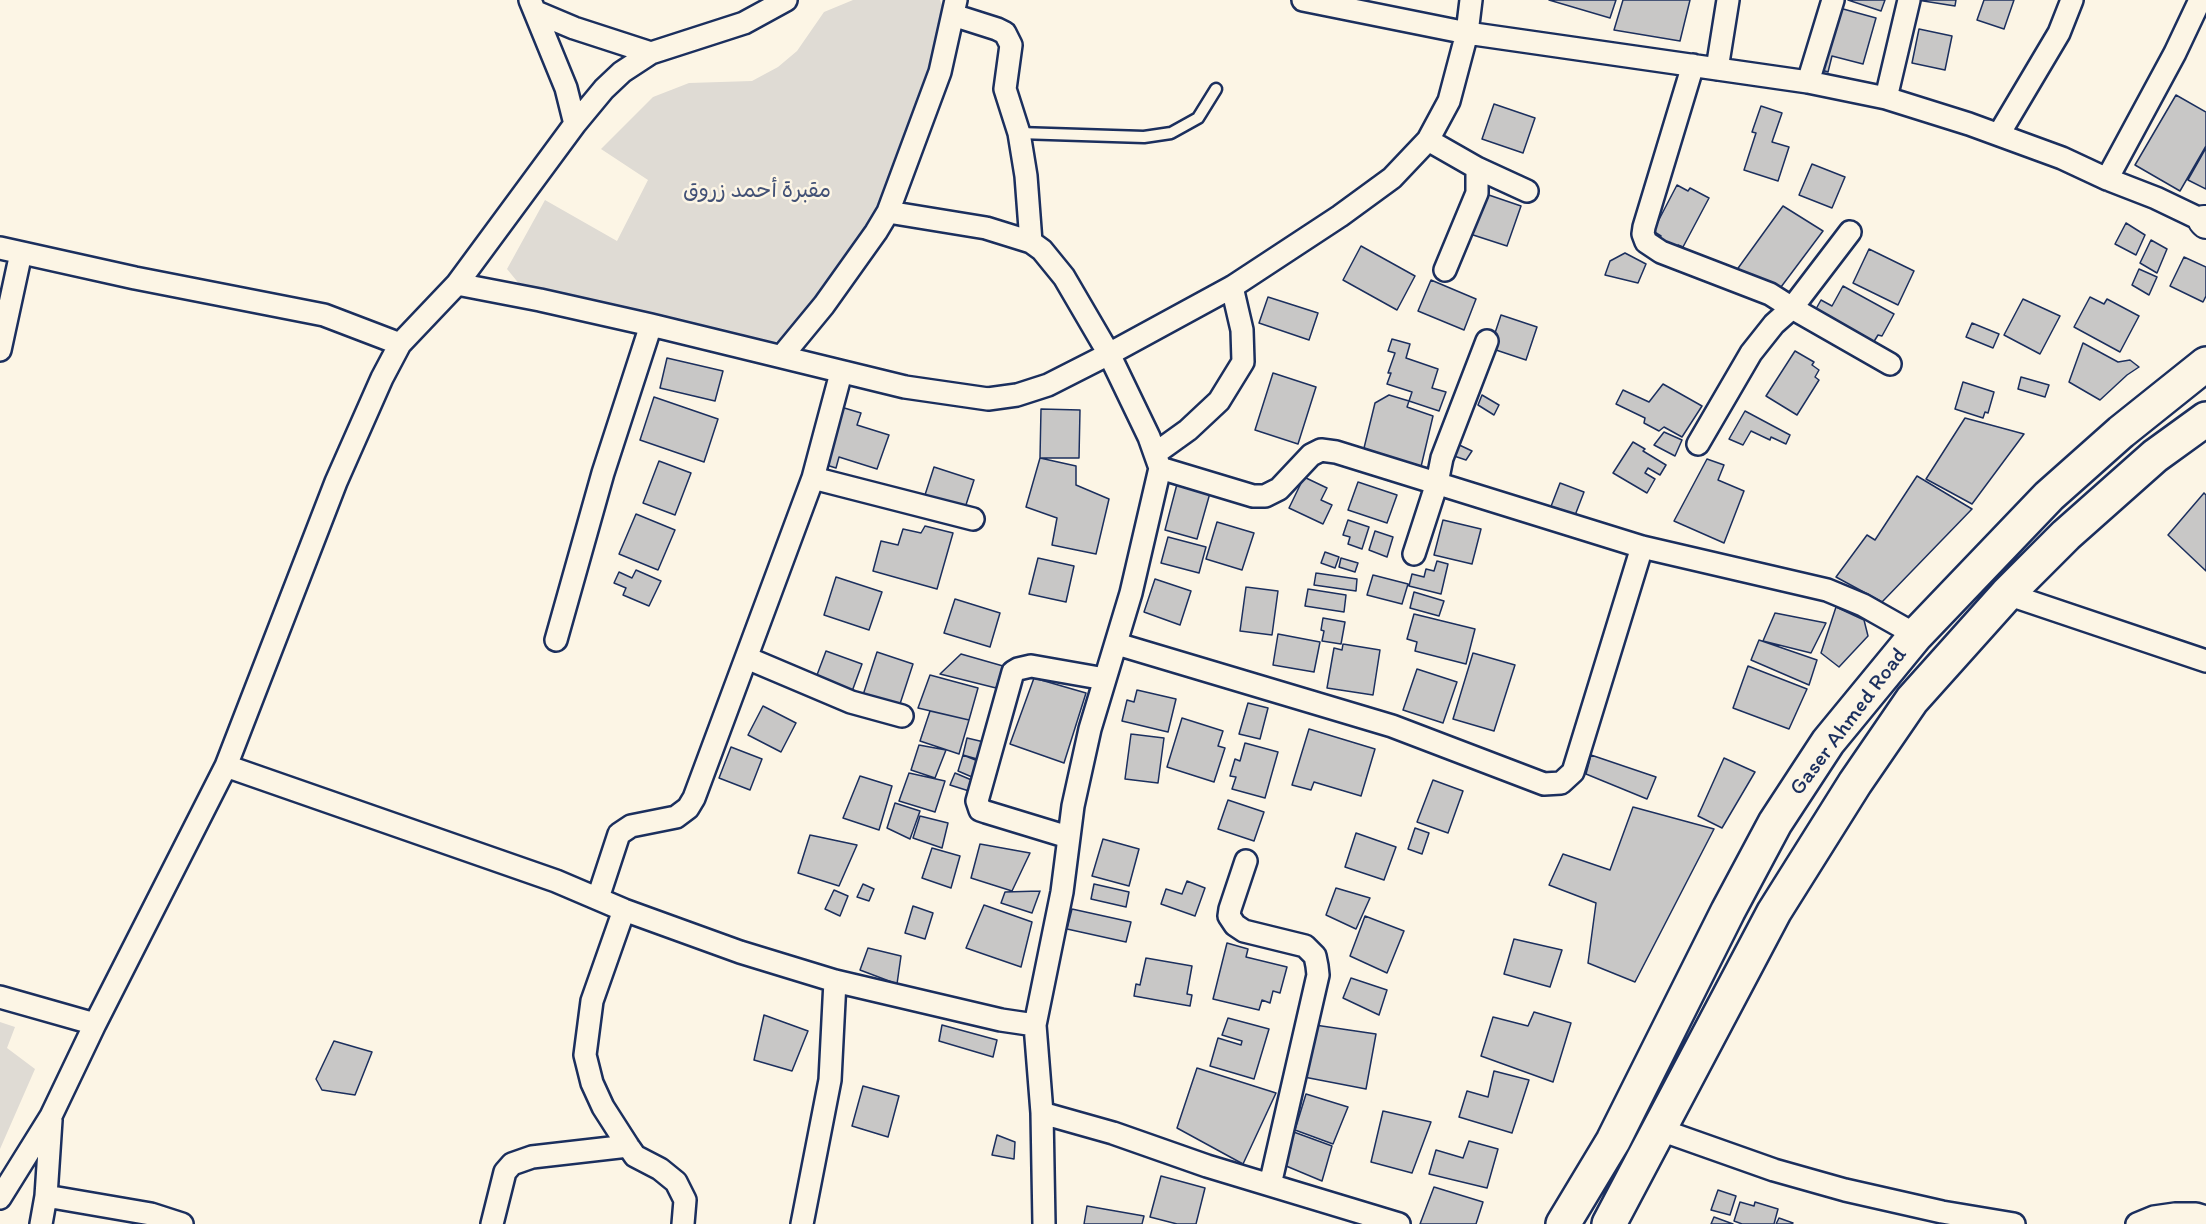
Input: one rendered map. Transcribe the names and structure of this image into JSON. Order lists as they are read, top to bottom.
{
  "streets": {
    "main road": ["Gaser Ahmed Road"]
  },
  "parks": ["مقبرة أحمد زروق"]
}
